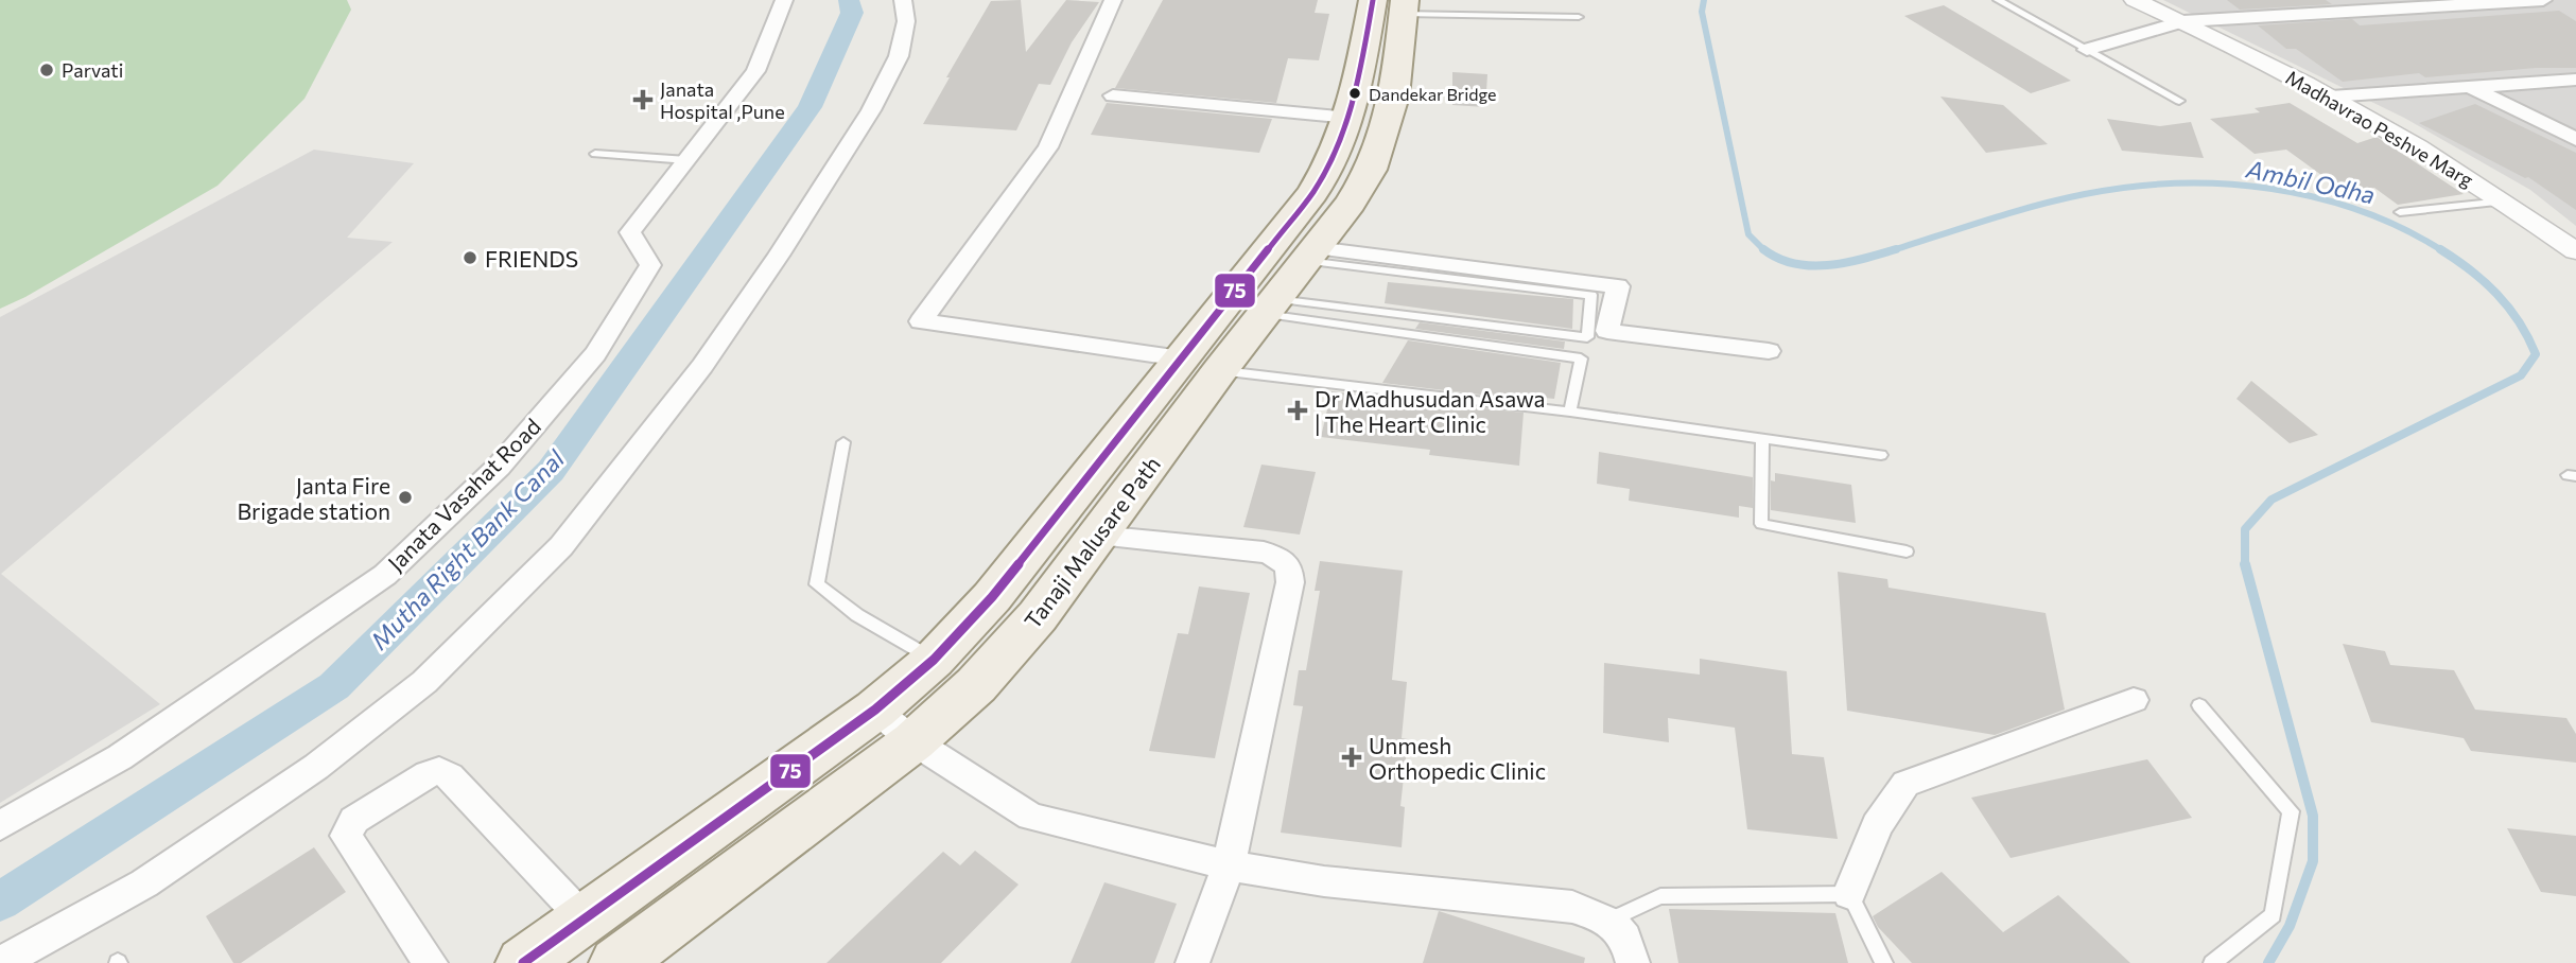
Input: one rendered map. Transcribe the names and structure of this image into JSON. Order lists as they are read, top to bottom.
{
  "streets": {
    "main road": ["Tanaji Malusare Path"],
    "street": ["Madhavrao Peshve Marg", "Janata Vasahat Road"]
  },
  "water": ["Ambil Odha", "Mutha Right Bank Canal"],
  "places": {
    "other": [
      "Parvati",
      "Dandekar Bridge",
      "FRIENDS",
      "Janta Fire Brigade station"
    ],
    "health": ["Janata Hospital ,Pune", "Dr Madhusudan Asawa | The Heart Clinic", "Unmesh Orthopedic Clinic"]
  },
  "lines": ["transit line 75"]
}
